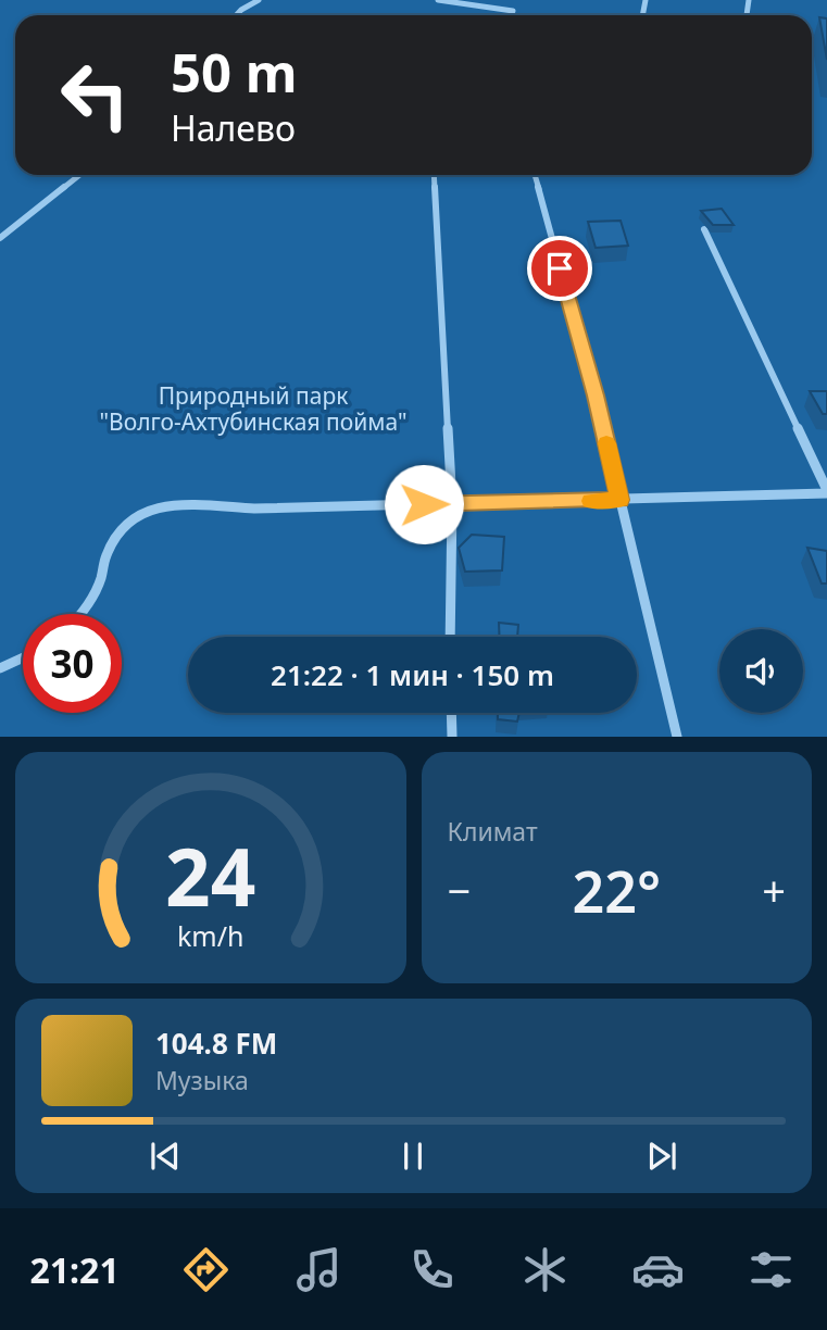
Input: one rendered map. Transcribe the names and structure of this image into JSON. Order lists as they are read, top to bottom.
{
  "parks": ["Природный парк \"Волго-Ахтубинская пойма\""],
  "page": {
    "turn": ["50 m", "Налево"],
    "limit": "30",
    "trip": "21:22 · 1 мин · 150 m",
    "tile": "Климат",
    "heat": ["−", "22°", "+"],
    "song": ["104.8 FM", "Музыка"],
    "tabs": "21:21",
    "gauge": ["24", "km/h"]
  }
}
